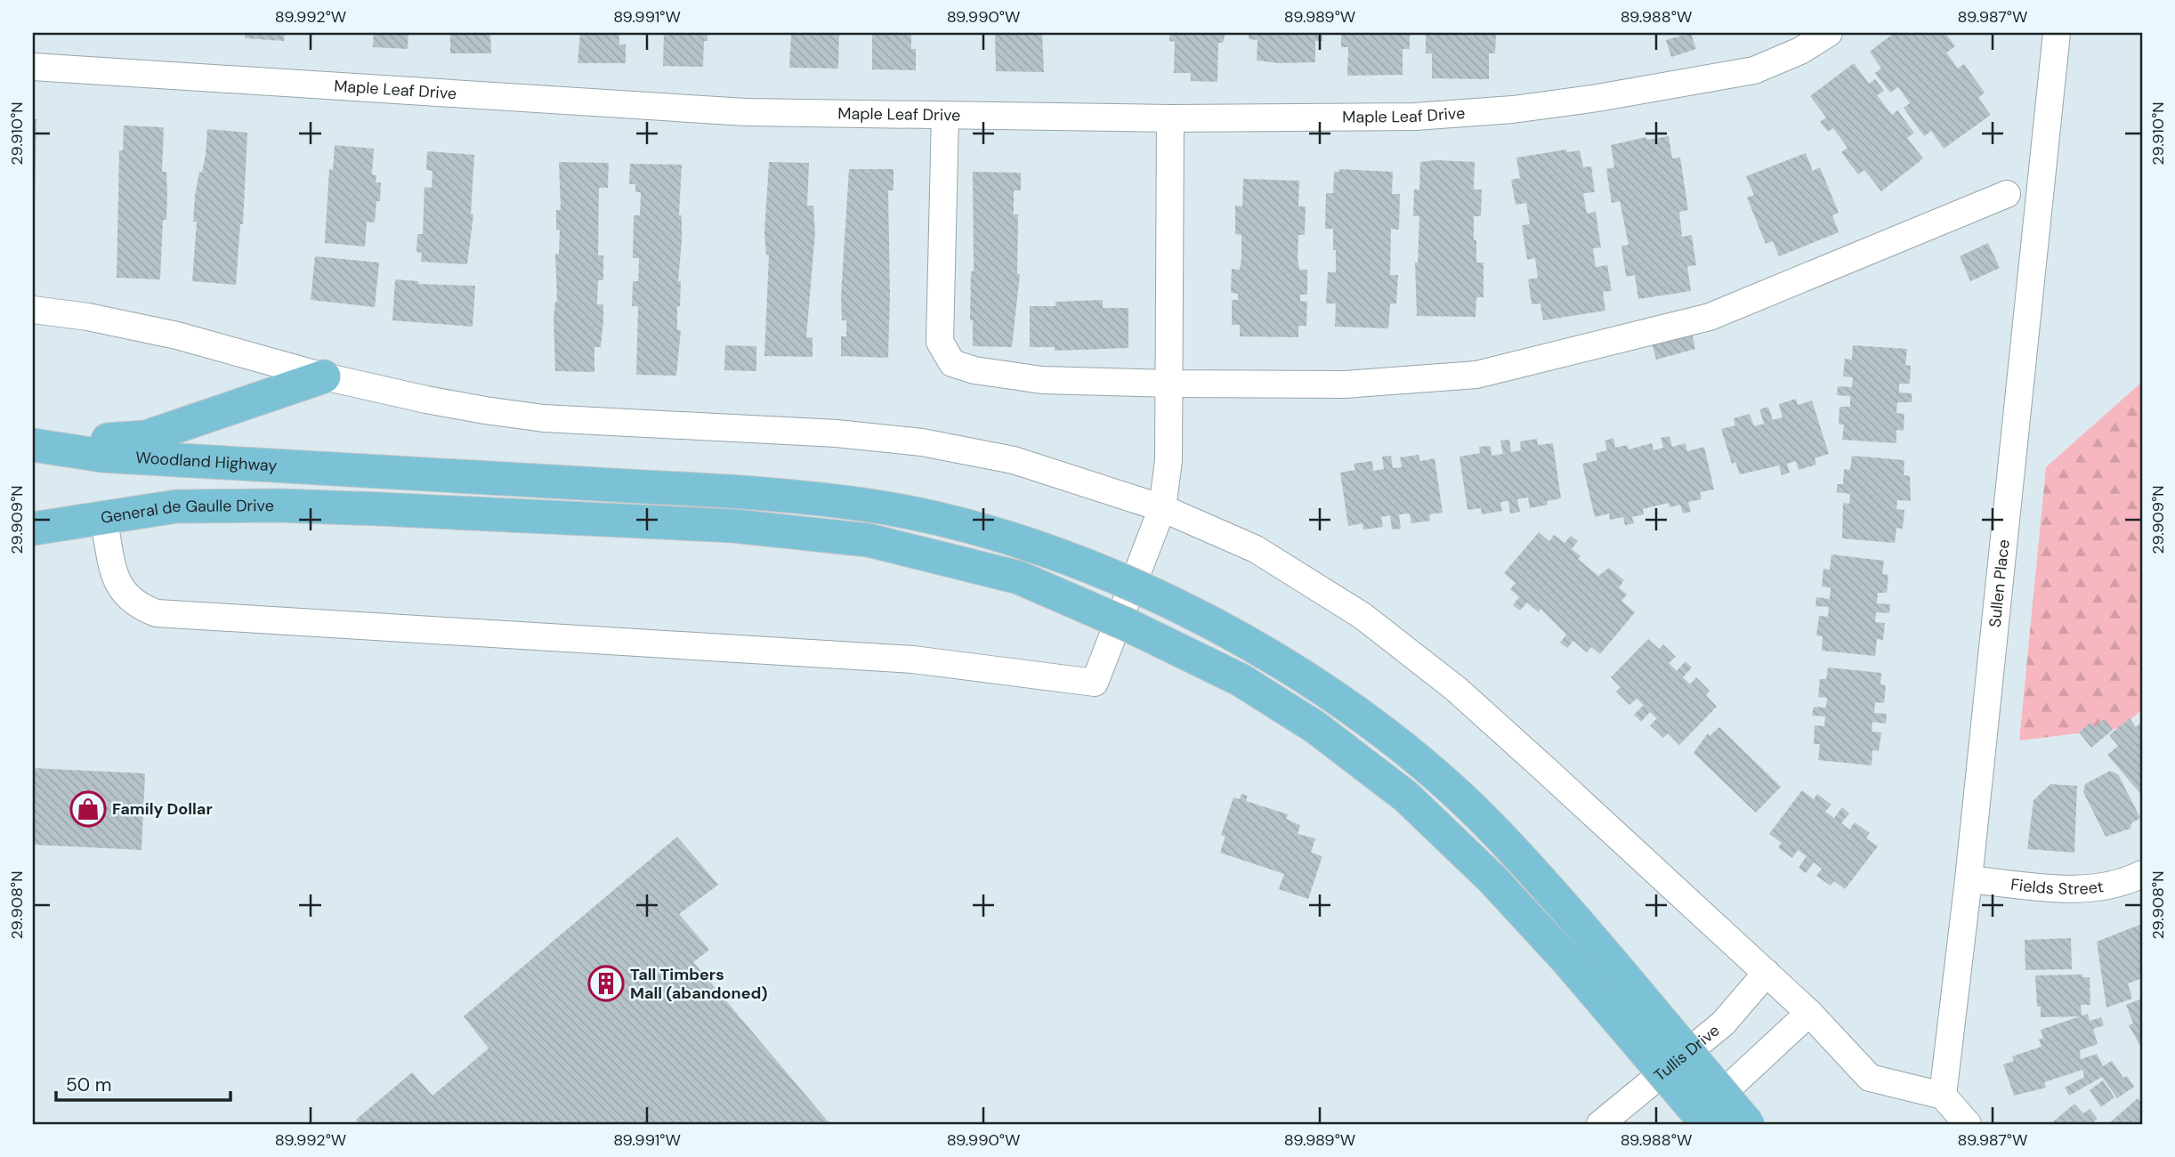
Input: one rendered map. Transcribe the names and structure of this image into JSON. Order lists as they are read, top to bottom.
{
  "streets": {
    "main road": ["Woodland Highway", "General de Gaulle Drive"],
    "street": [
      "Maple Leaf Drive",
      "Sullen Place",
      "Fields Street",
      "Tullis Drive"
    ]
  },
  "crossings": [
    ["Sullen Place", "Fields Street"]
  ],
  "places": {
    "shop": ["Family Dollar"],
    "building": ["Tall Timbers Mall (abandoned)"]
  },
  "scale_bar": "50 m",
  "coordinates": [
    "89.992°W",
    "89.991°W",
    "89.990°W",
    "89.989°W",
    "89.988°W",
    "89.987°W",
    "29.910°N",
    "29.909°N",
    "29.908°N"
  ]
}
